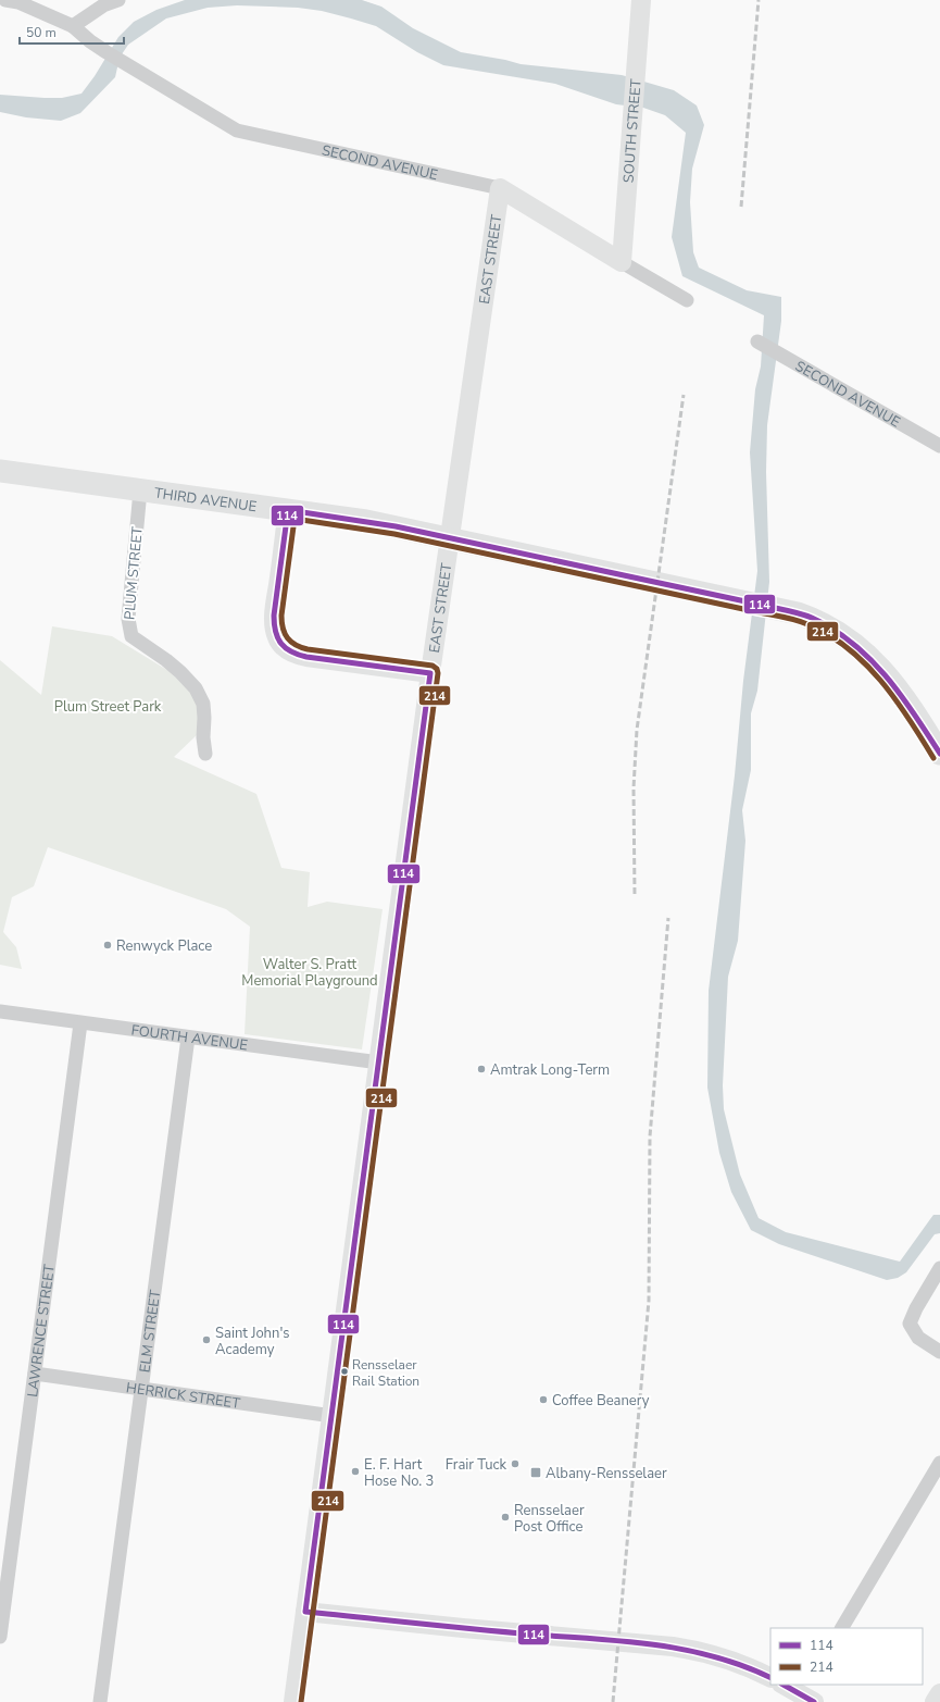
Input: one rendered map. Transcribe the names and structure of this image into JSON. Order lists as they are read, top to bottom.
{
  "streets": {
    "main road": ["THIRD AVENUE"],
    "street": [
      "SOUTH STREET",
      "SECOND AVENUE",
      "EAST STREET",
      "PLUM STREET",
      "FOURTH AVENUE",
      "LAWRENCE STREET",
      "ELM STREET",
      "HERRICK STREET"
    ]
  },
  "crossings": [
    ["SOUTH STREET", "SECOND AVENUE"],
    ["SECOND AVENUE", "EAST STREET"],
    ["EAST STREET", "FOURTH AVENUE"],
    ["EAST STREET", "HERRICK STREET"],
    ["THIRD AVENUE", "PLUM STREET"],
    ["FOURTH AVENUE", "LAWRENCE STREET"],
    ["FOURTH AVENUE", "ELM STREET"],
    ["LAWRENCE STREET", "HERRICK STREET"],
    ["ELM STREET", "HERRICK STREET"]
  ],
  "parks": ["Plum Street Park", "Walter S. Pratt Memorial Playground"],
  "places": {
    "other": [
      "Renwyck Place",
      "Amtrak Long-Term",
      "Saint John's Academy",
      "Rensselaer Rail Station",
      "Coffee Beanery",
      "Frair Tuck",
      "E. F. Hart Hose No. 3",
      "Rensselaer Post Office"
    ],
    "transit": ["Albany-Rensselaer"]
  },
  "lines": ["transit line 114", "transit line 214"],
  "legend": ["114", "214"],
  "scale_bar": "50 m"
}
